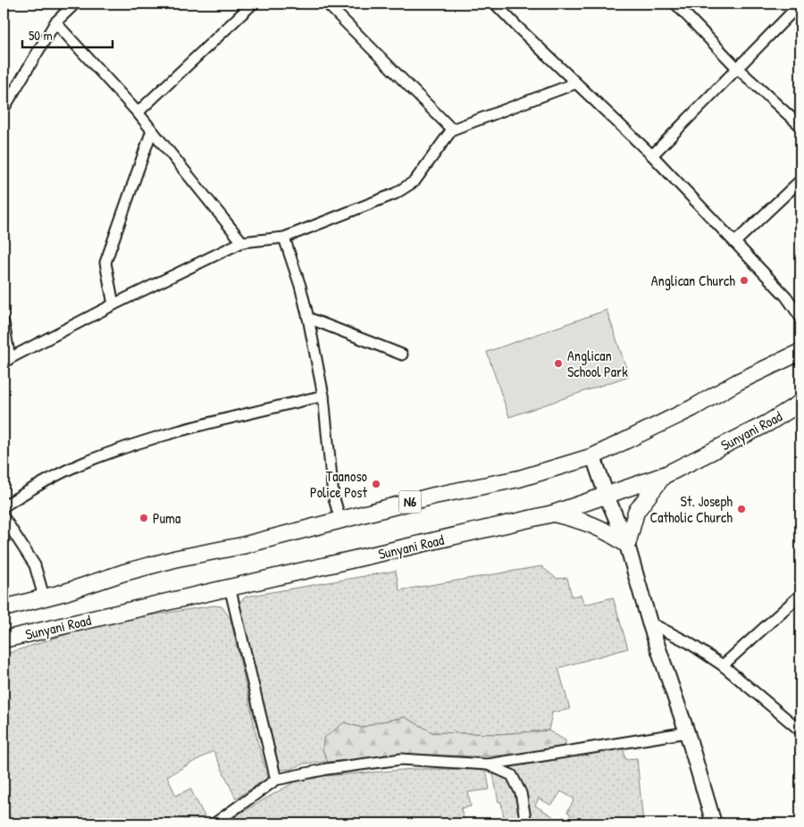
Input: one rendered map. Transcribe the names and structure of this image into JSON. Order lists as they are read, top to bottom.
{
  "streets": {
    "main road": ["Sunyani Road", "N6"]
  },
  "places": [
    "Anglican Church",
    "Anglican School Park",
    "Taanoso Police Post",
    "St. Joseph Catholic Church",
    "Puma"
  ],
  "scale_bar": "50 m"
}
